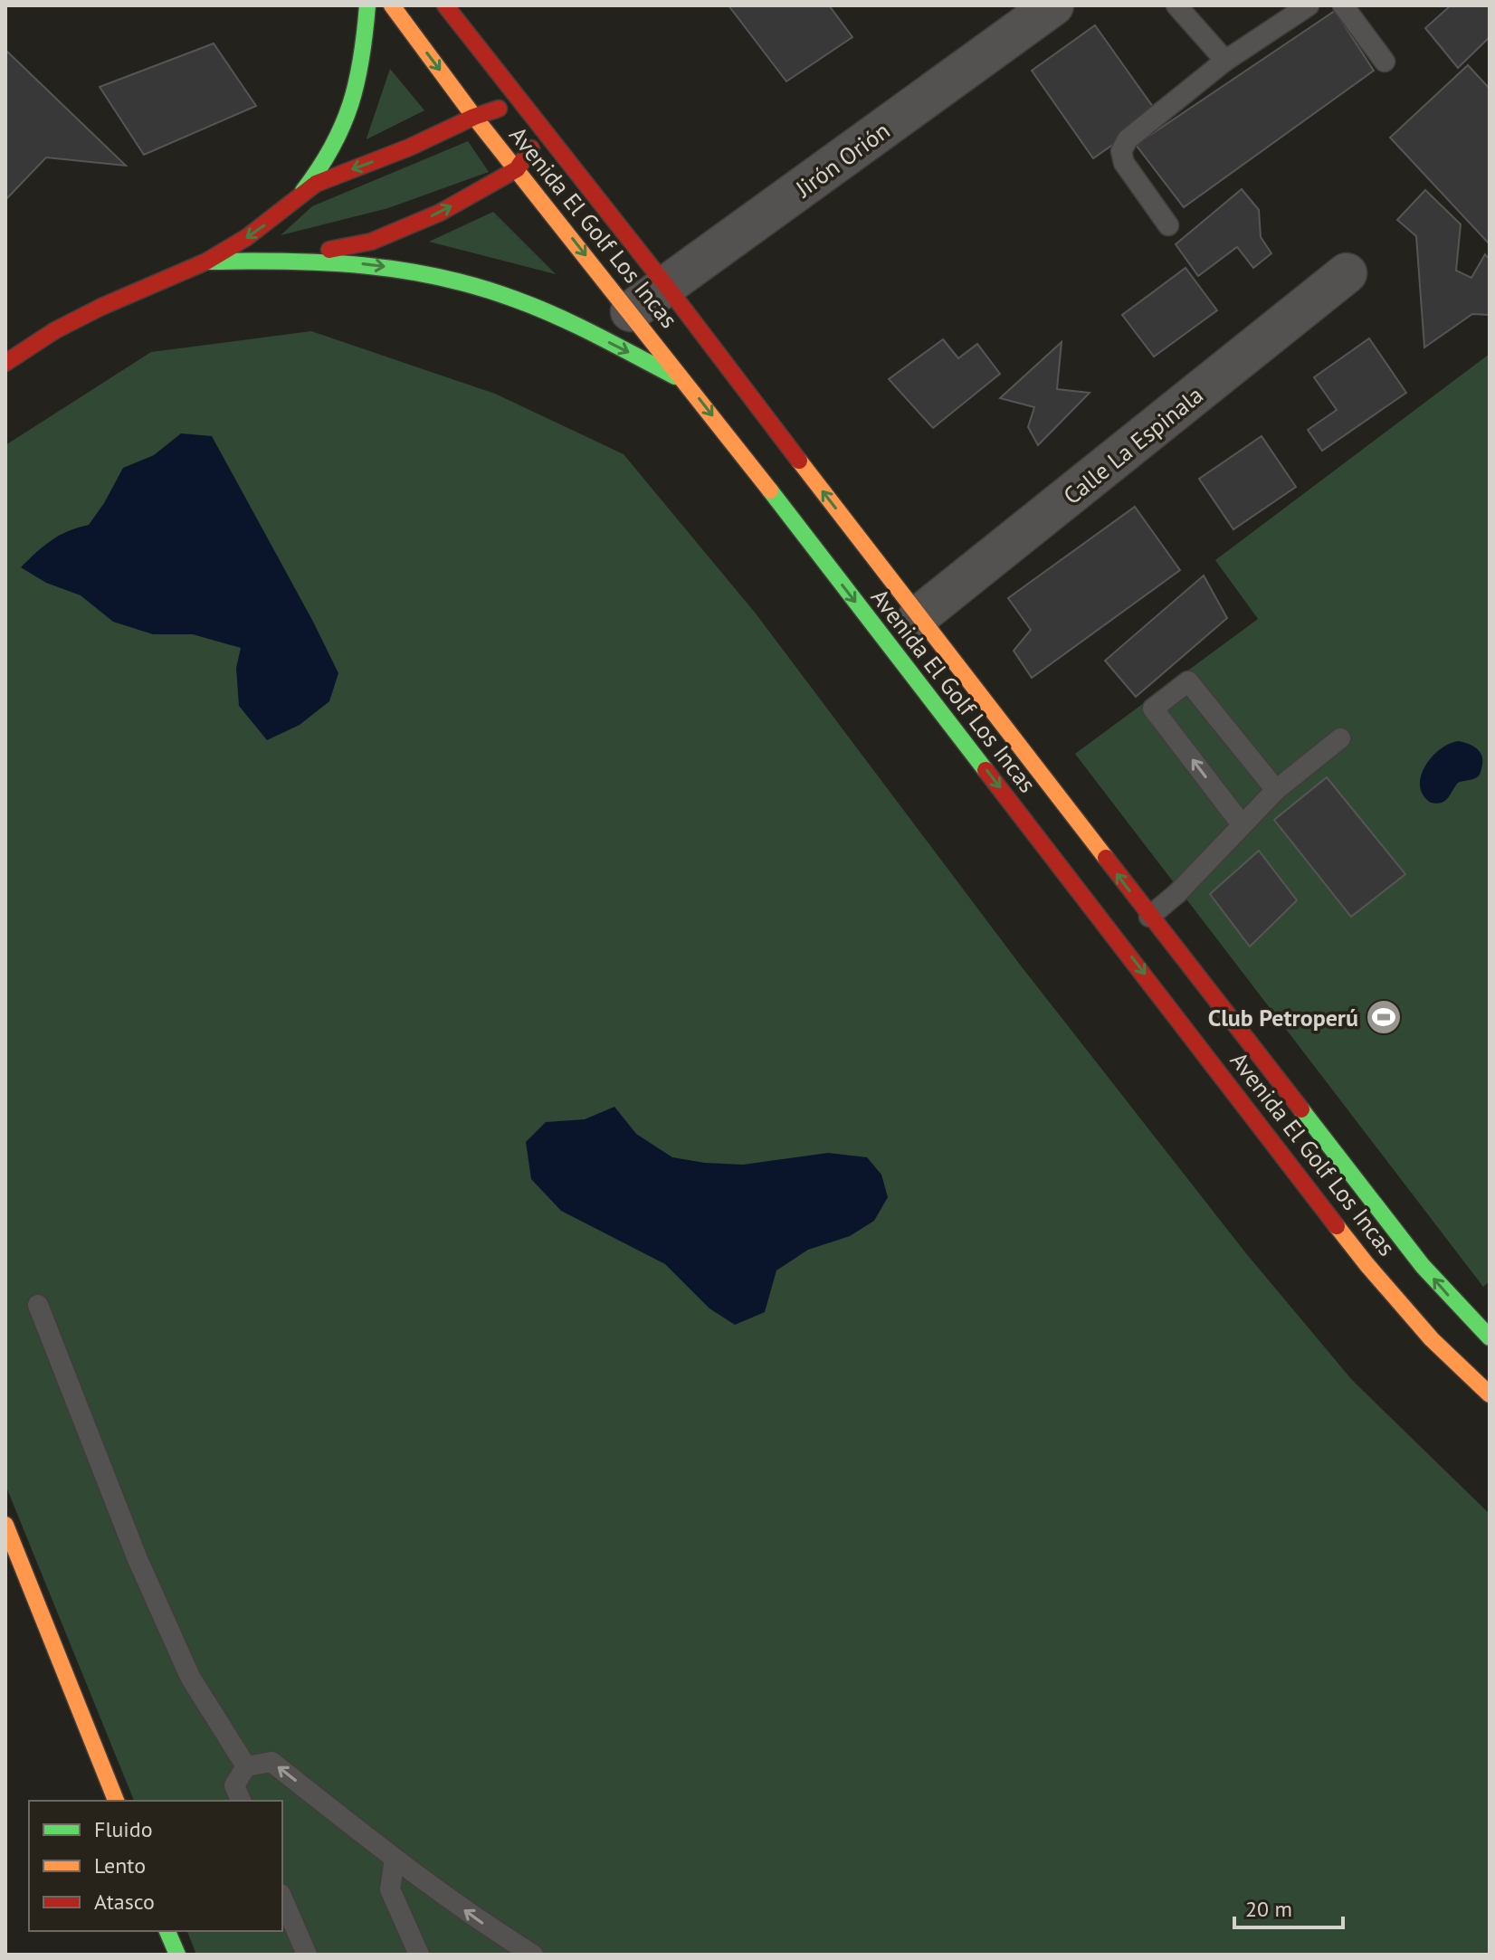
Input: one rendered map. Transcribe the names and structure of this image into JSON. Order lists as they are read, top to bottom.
{
  "streets": {
    "street": ["Jirón Orión", "Avenida El Golf Los Incas", "Calle La Espinala"]
  },
  "crossings": [
    ["Jirón Orión", "Avenida El Golf Los Incas"],
    ["Avenida El Golf Los Incas", "Calle La Espinala"]
  ],
  "places": {
    "sports": ["Club Petroperú"]
  },
  "legend": ["Fluido", "Lento", "Atasco"],
  "scale_bar": "20 m"
}
